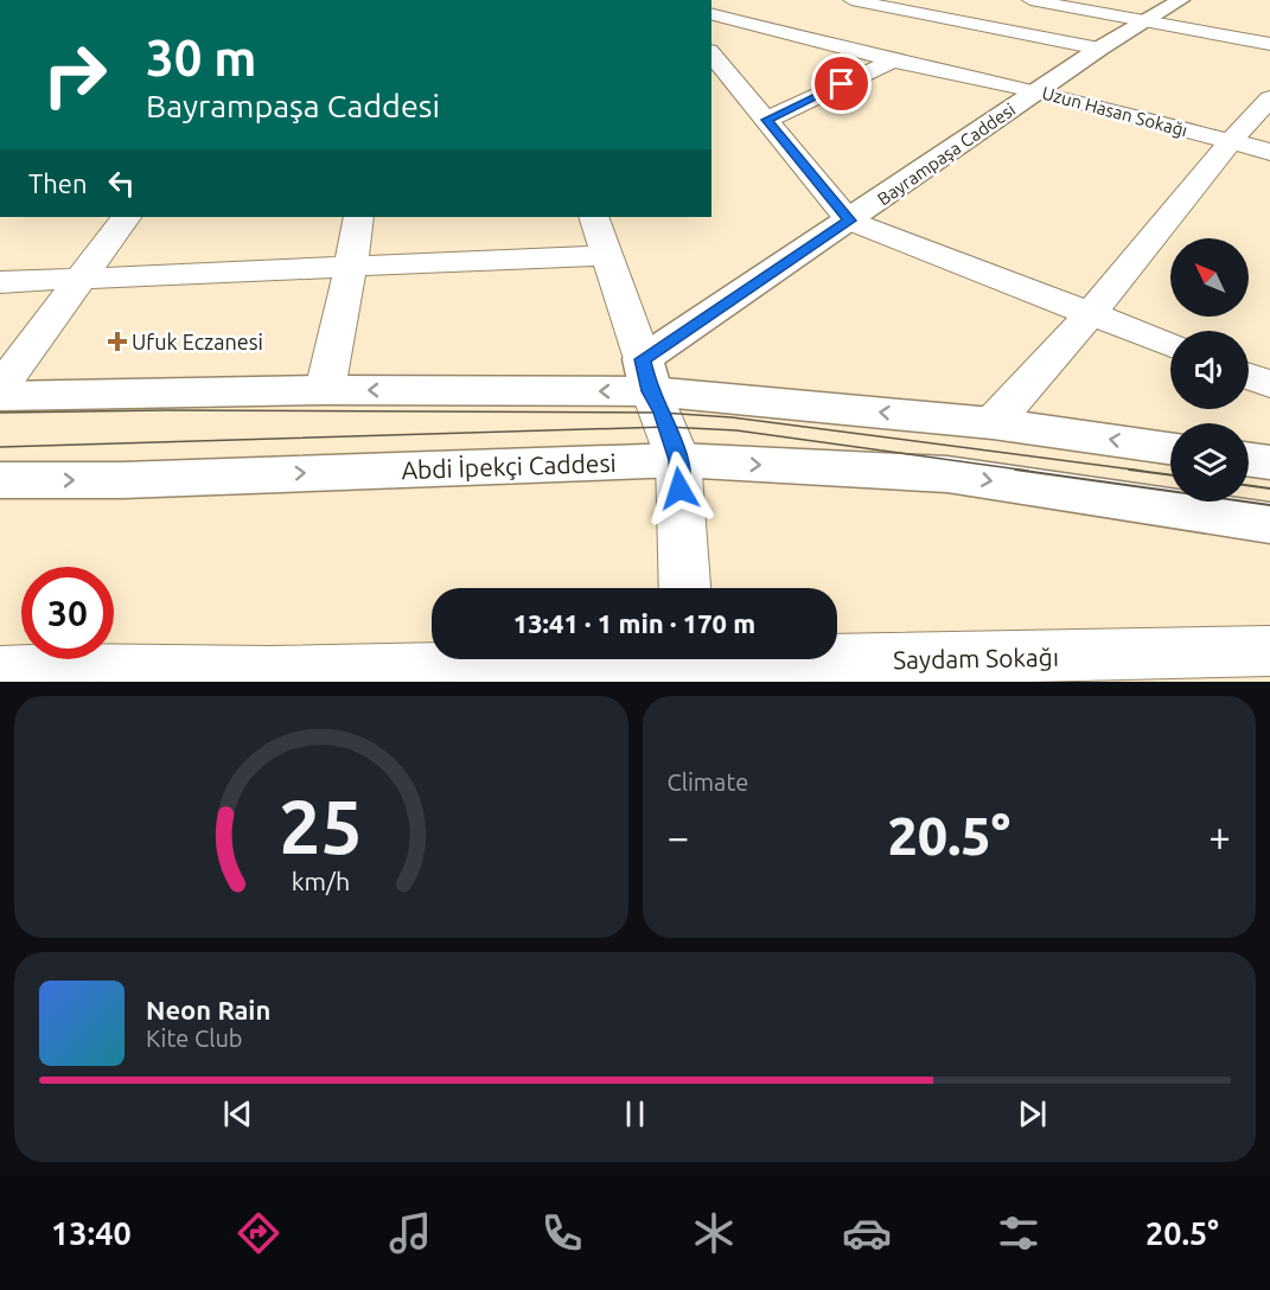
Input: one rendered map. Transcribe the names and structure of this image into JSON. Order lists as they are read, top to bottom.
{
  "streets": {
    "main road": ["Bayrampaşa Caddesi", "Abdi İpekçi Caddesi"],
    "street": ["Uzun Hasan Sokağı", "Saydam Sokağı"]
  },
  "crossings": [
    ["Uzun Hasan Sokağı", "Bayrampaşa Caddesi"]
  ],
  "places": {
    "health": ["Ufuk Eczanesi"]
  },
  "north": "top left",
  "page": {
    "turn": ["30 m", "Bayrampaşa Caddesi"],
    "then": "Then",
    "limit": "30",
    "trip": "13:41 · 1 min · 170 m",
    "tile": "Climate",
    "heat": ["−", "20.5°", "+"],
    "song": ["Neon Rain", "Kite Club"],
    "tabs": ["13:40", "20.5°"],
    "gauge": ["25", "km/h"]
  }
}
